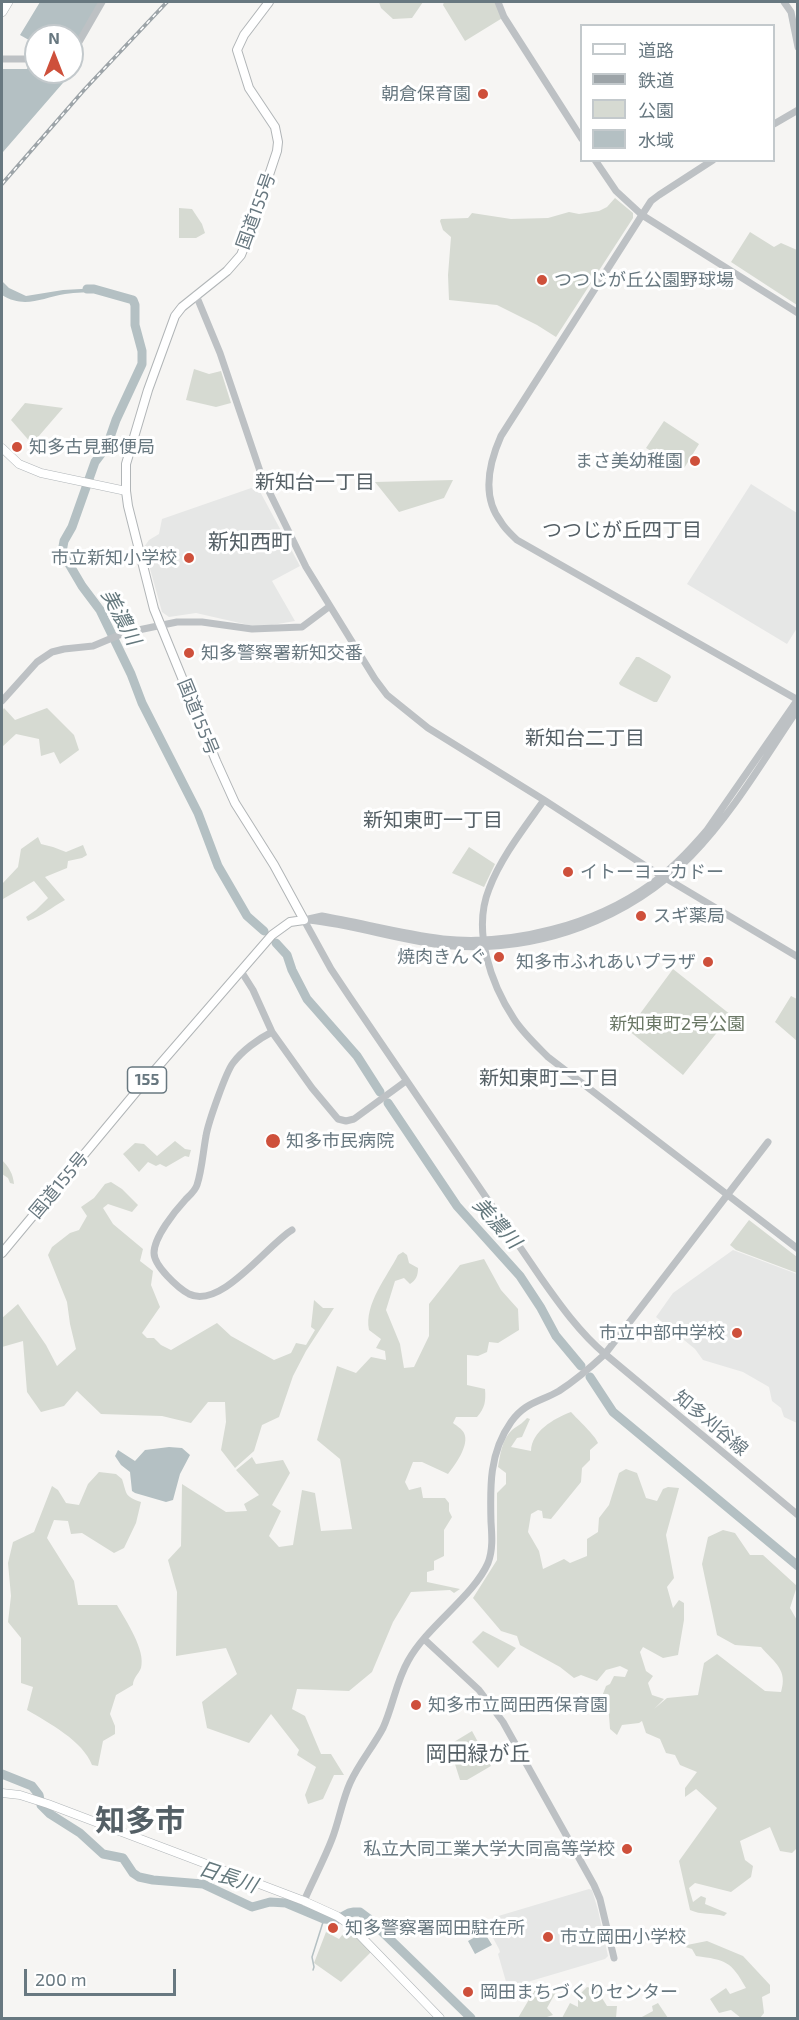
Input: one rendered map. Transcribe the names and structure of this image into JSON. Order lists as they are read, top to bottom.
{
  "streets": {
    "highway": ["国道155号", "155"],
    "street": ["知多刈谷線"]
  },
  "crossings": [
    ["国道155号", "知多刈谷線"]
  ],
  "districts": [
    "新知台一丁目",
    "つつじが丘四丁目",
    "新知西町",
    "新知台二丁目",
    "新知東町一丁目",
    "新知東町二丁目",
    "岡田緑が丘",
    "知多市"
  ],
  "water": ["美濃川", "日長川"],
  "parks": ["新知東町2号公園"],
  "places": [
    "朝倉保育園",
    "つつじが丘公園野球場",
    "知多古見郵便局",
    "まさ美幼稚園",
    "市立新知小学校",
    "知多警察署新知交番",
    "イトーヨーカドー",
    "スギ薬局",
    "焼肉きんぐ",
    "知多市ふれあいプラザ",
    "知多市民病院",
    "市立中部中学校",
    "知多市立岡田西保育園",
    "私立大同工業大学大同高等学校",
    "知多警察署岡田駐在所",
    "市立岡田小学校",
    "岡田まちづくりセンター"
  ],
  "legend": [
    "道路",
    "鉄道",
    "公園",
    "水域"
  ],
  "scale_bar": "200 m",
  "north": "top"
}
